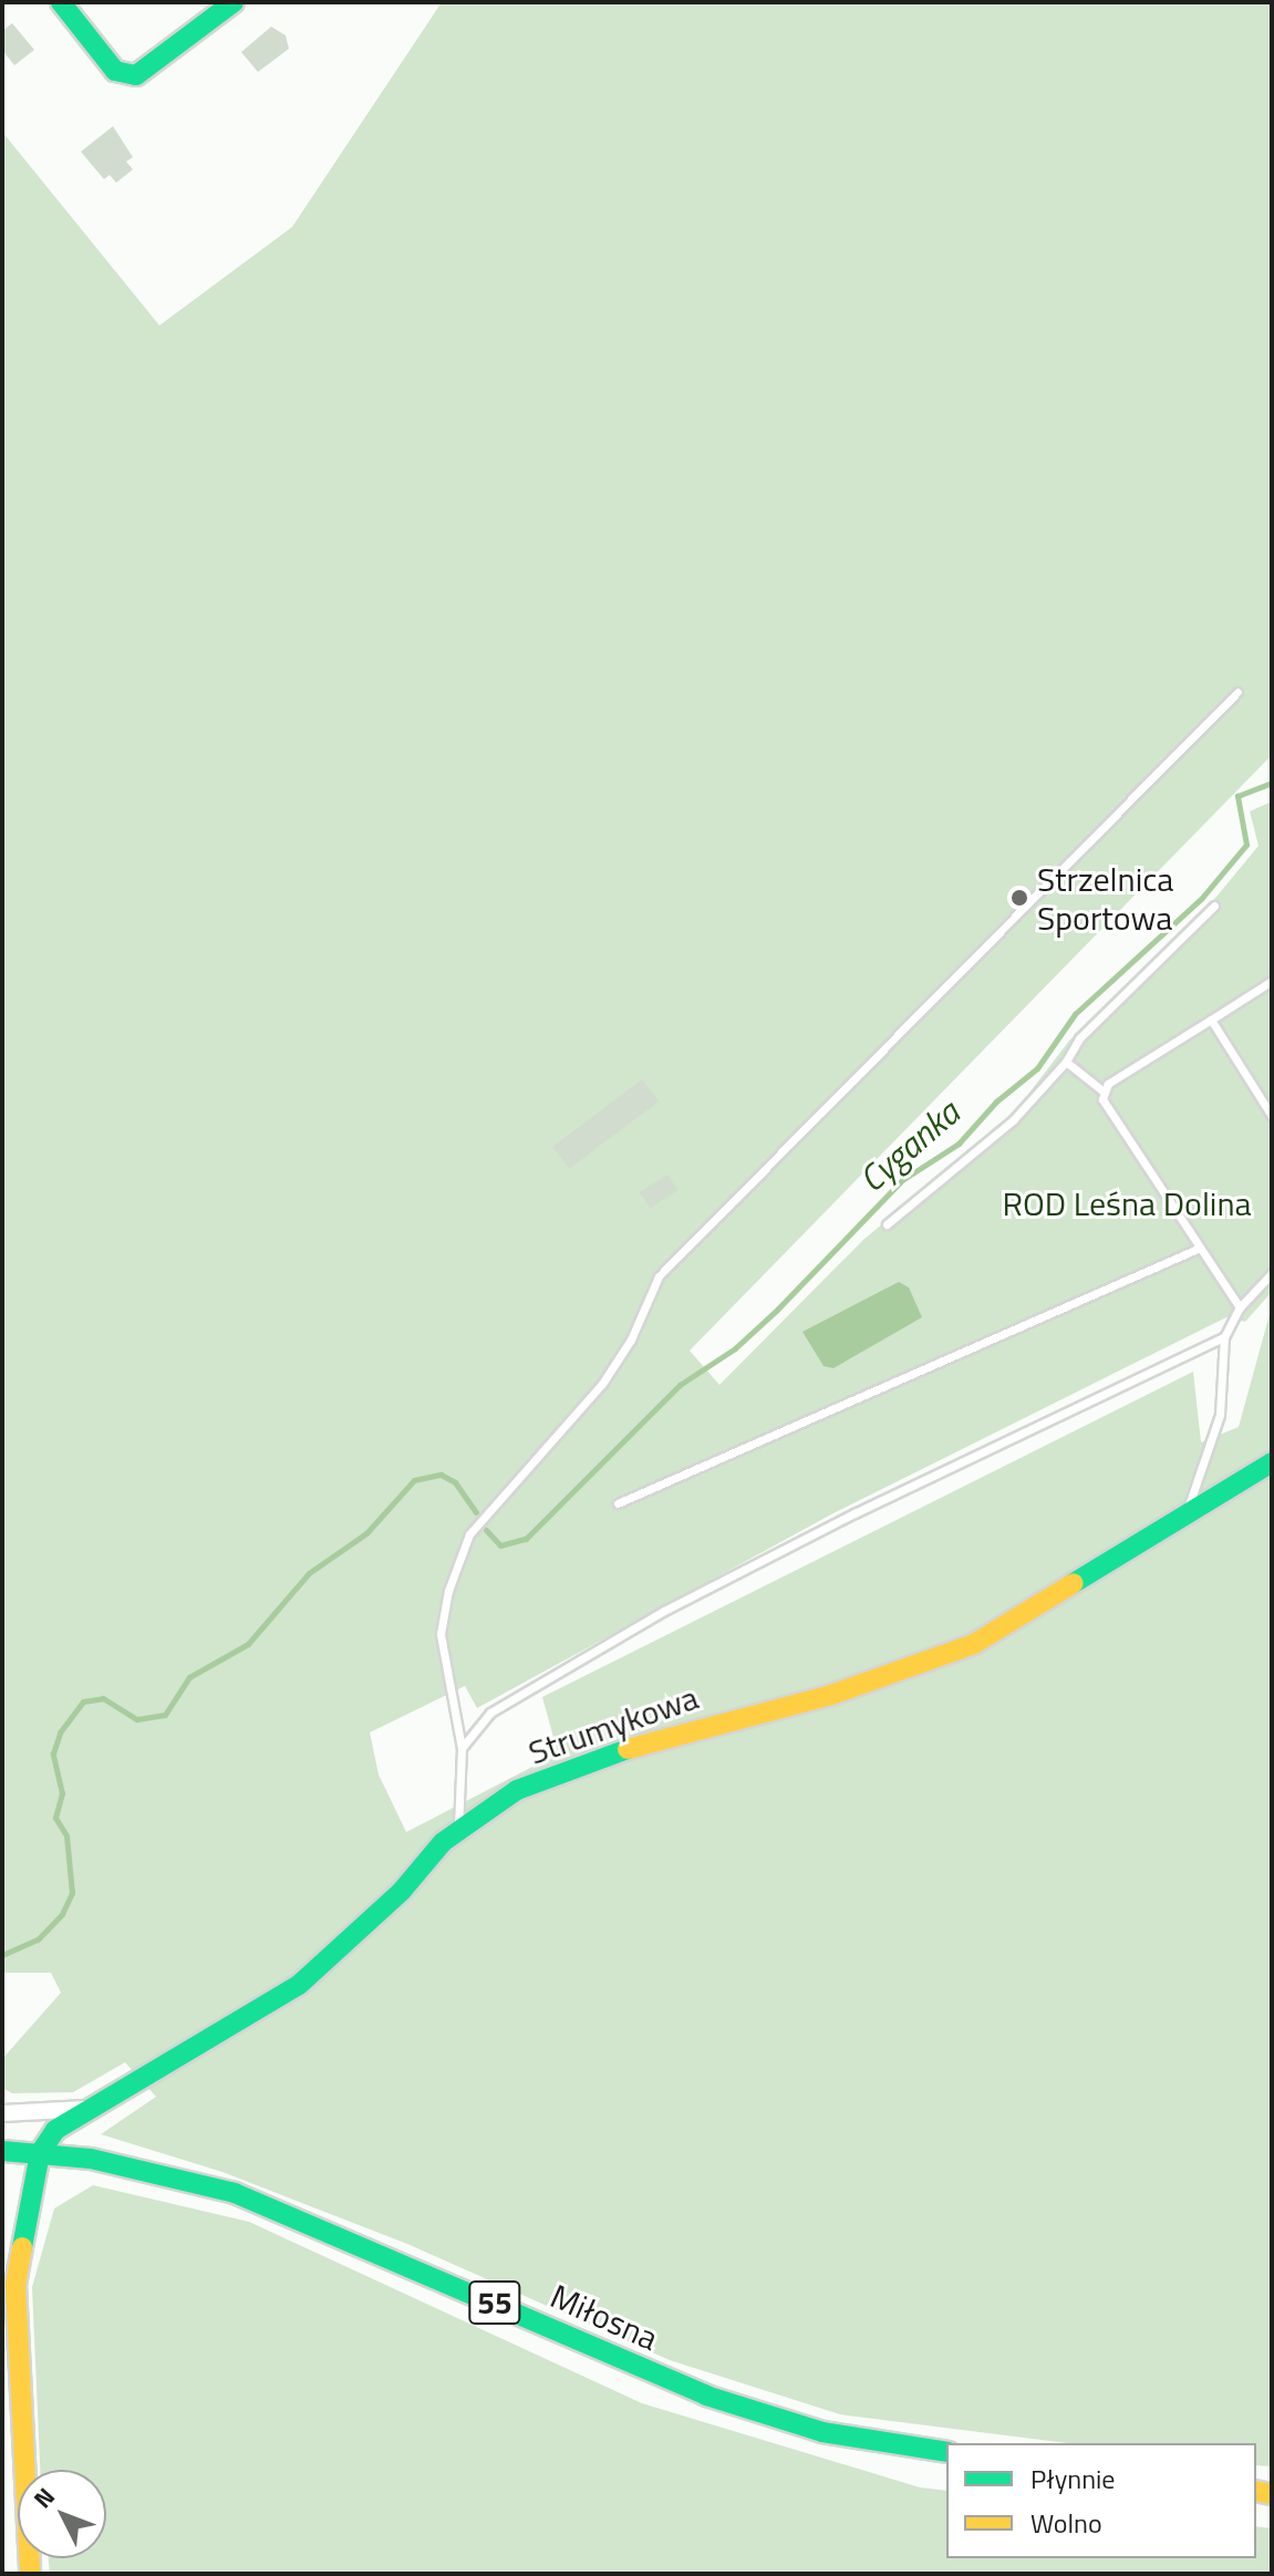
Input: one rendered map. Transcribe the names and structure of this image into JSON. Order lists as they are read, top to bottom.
{
  "streets": {
    "street": ["Strumykowa", "55", "Miłosna"]
  },
  "crossings": [
    ["Strumykowa", "55"],
    ["Strumykowa", "Miłosna"],
    ["55", "Miłosna"]
  ],
  "water": ["Cyganka"],
  "parks": ["ROD Leśna Dolina"],
  "places": ["Strzelnica Sportowa"],
  "legend": ["Płynnie", "Wolno"],
  "north": "top left"
}
